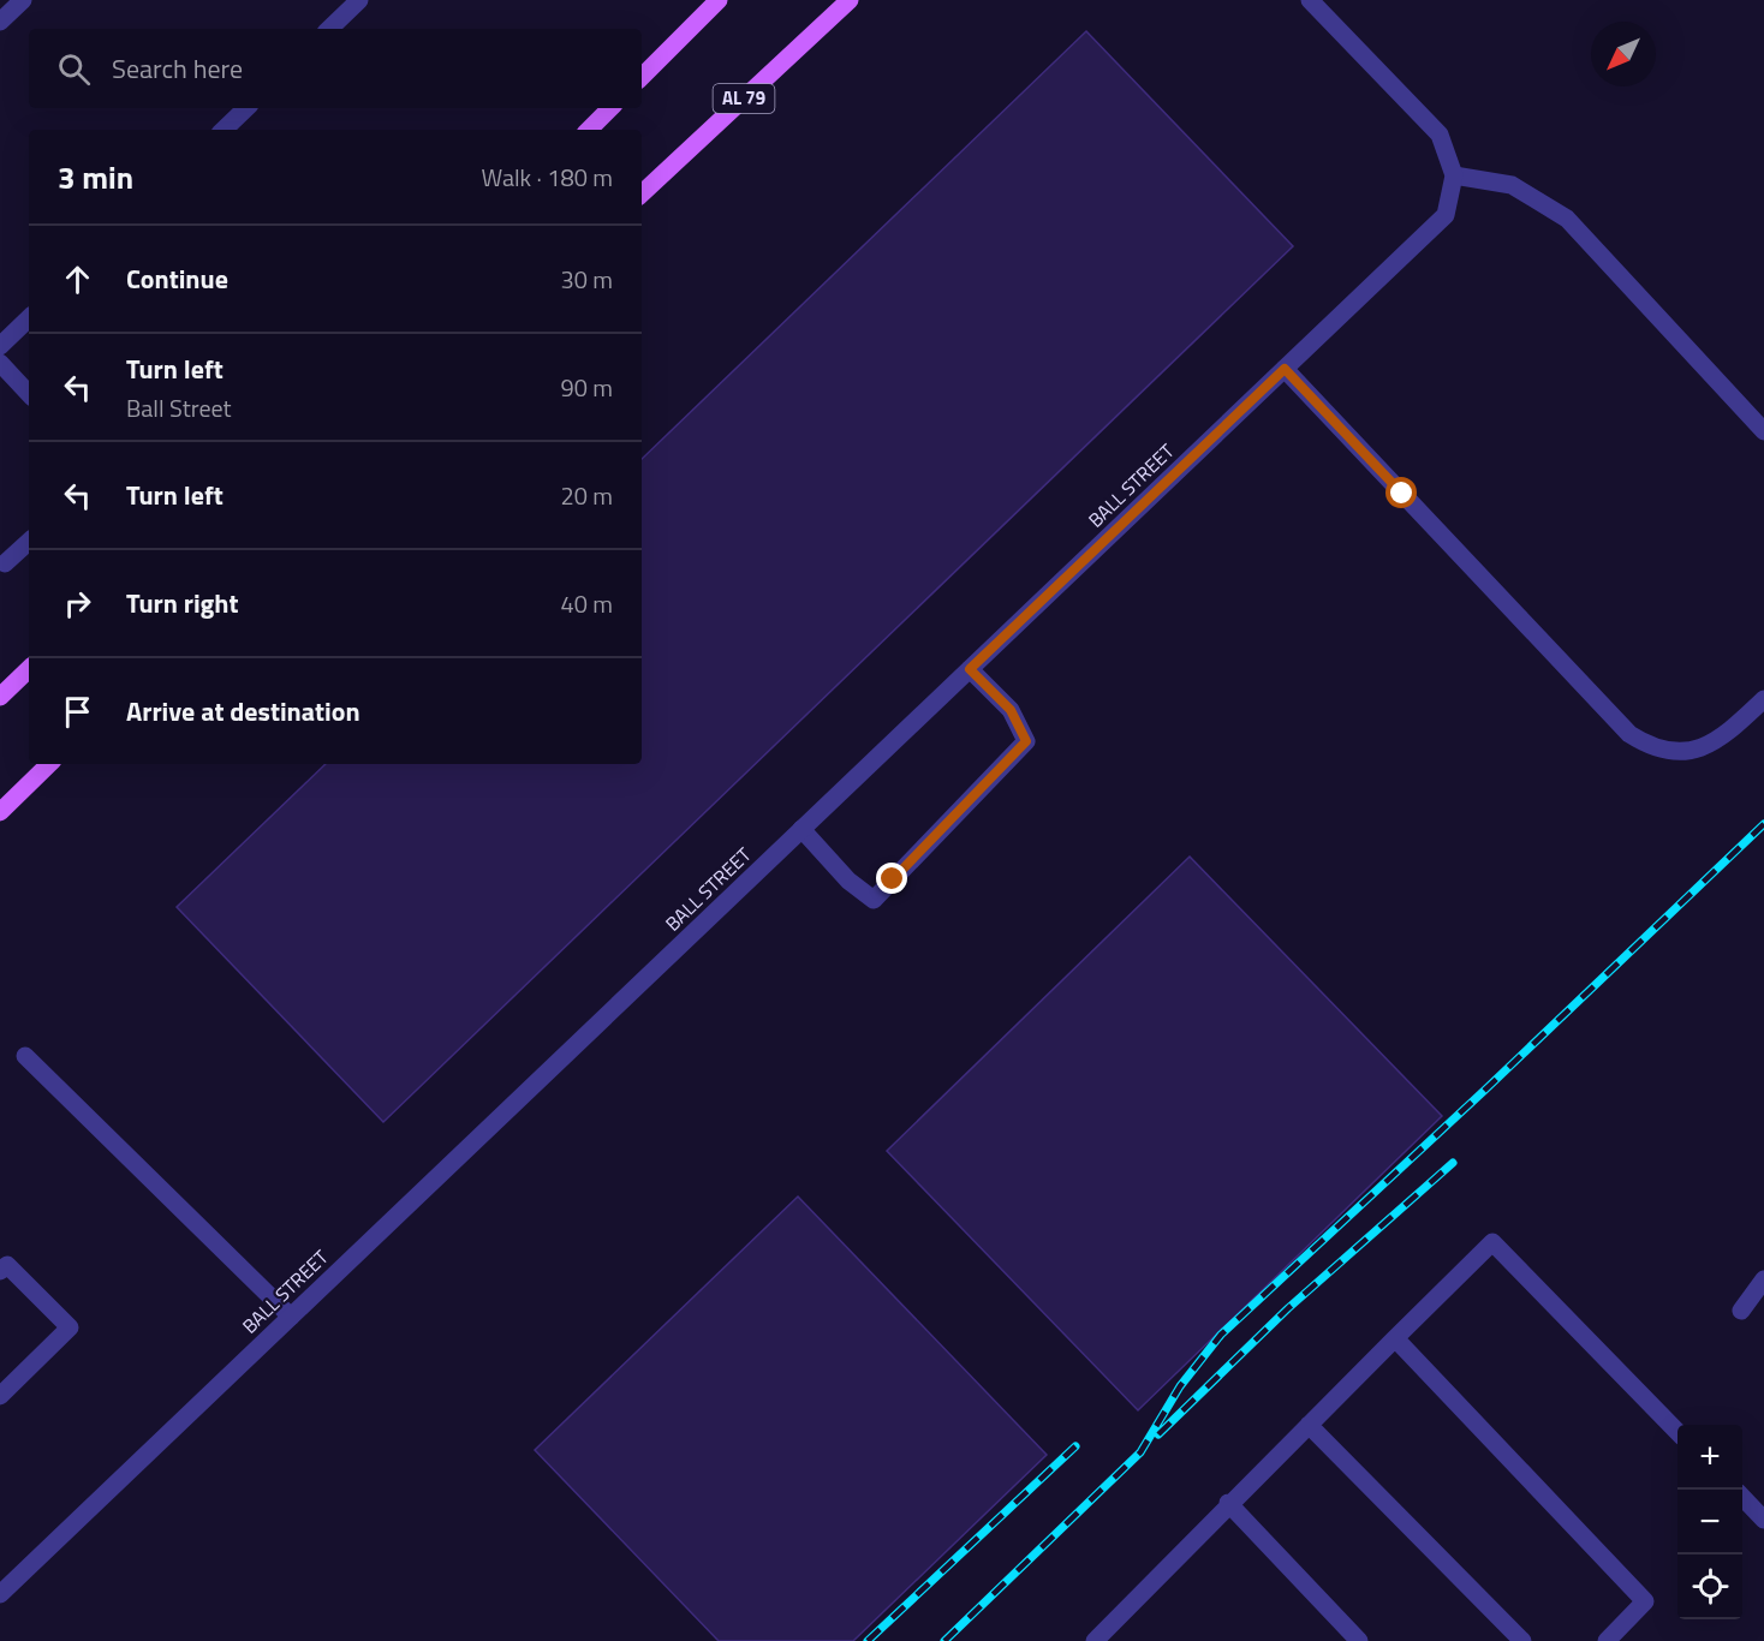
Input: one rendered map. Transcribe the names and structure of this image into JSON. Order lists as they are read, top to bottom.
{
  "streets": {
    "main road": ["AL 79"],
    "street": ["BALL STREET"]
  },
  "north": "bottom left",
  "page": {
    "search": "Search here",
    "heading": ["3 min", "Walk · 180 m"],
    "list": [
      ["Continue", "30 m"],
      ["Turn left", "Ball Street", "90 m"],
      ["Turn left", "20 m"],
      ["Turn right", "40 m"],
      "Arrive at destination"
    ],
    "map_buttons": ["+", "−"]
  }
}
